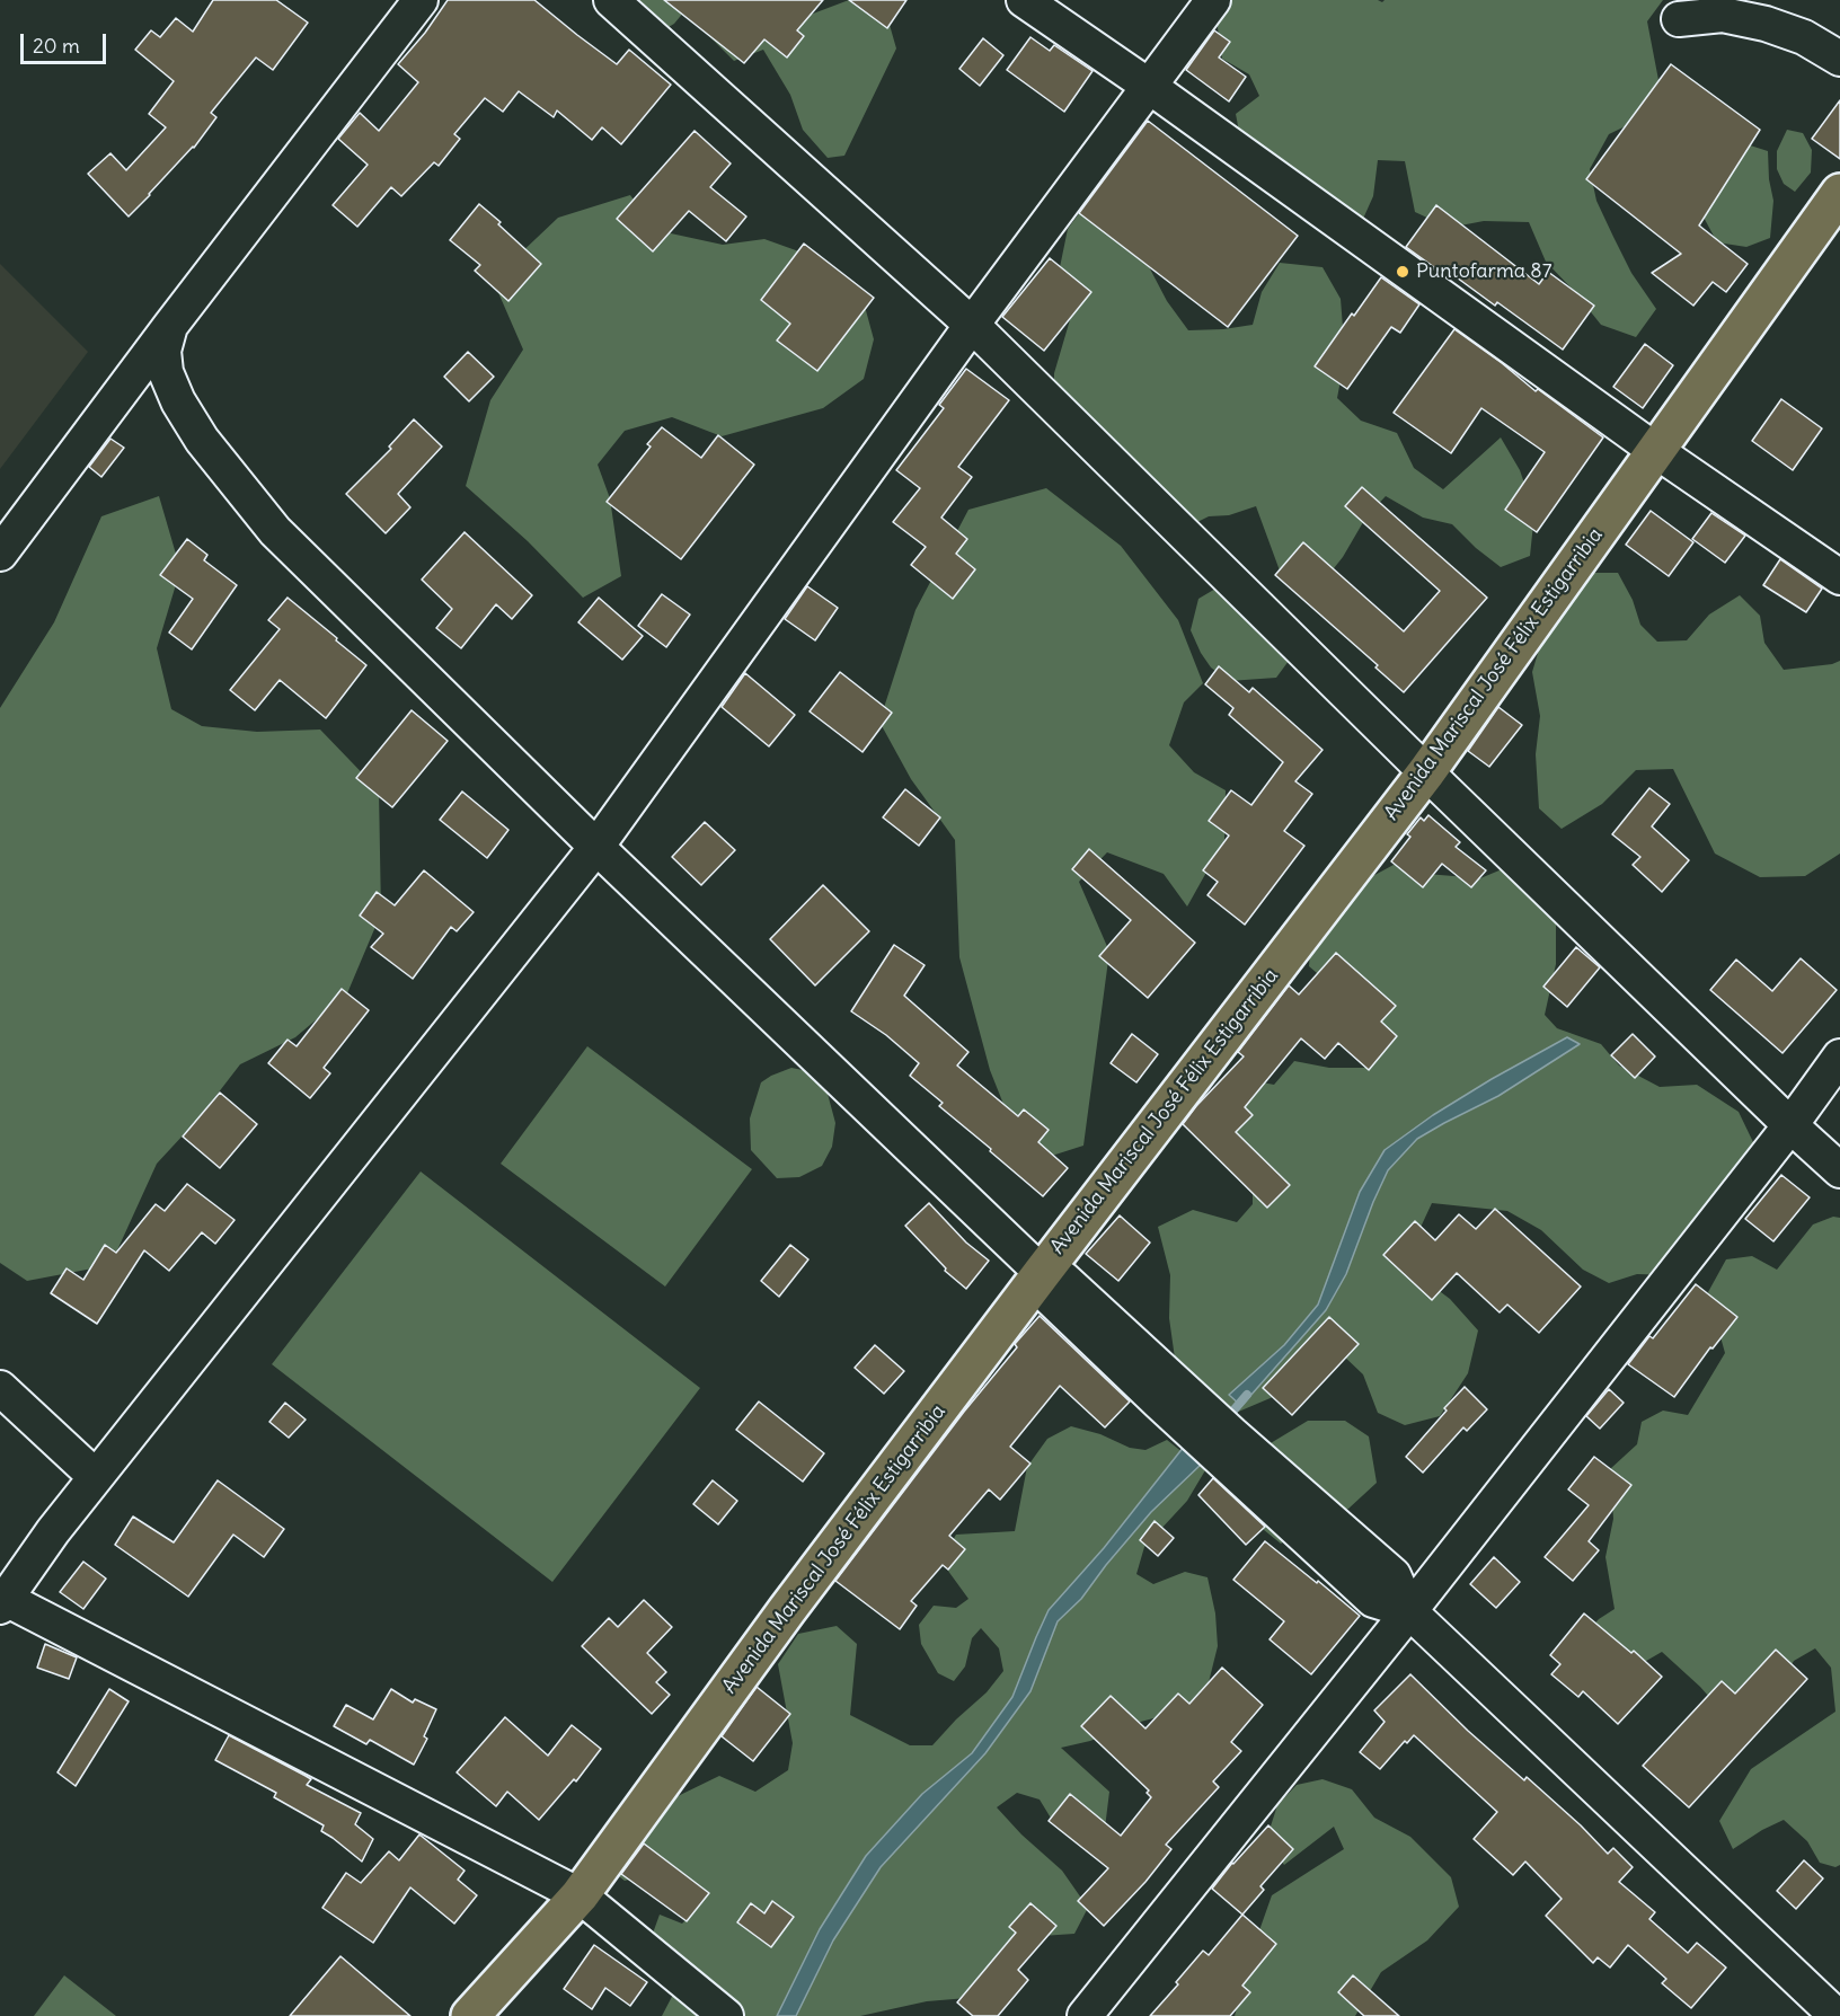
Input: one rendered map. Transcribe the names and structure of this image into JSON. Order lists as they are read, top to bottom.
{
  "streets": {
    "main road": ["Avenida Mariscal José Félix Estigarribia"]
  },
  "places": ["Puntofarma 87"],
  "scale_bar": "20 m"
}
